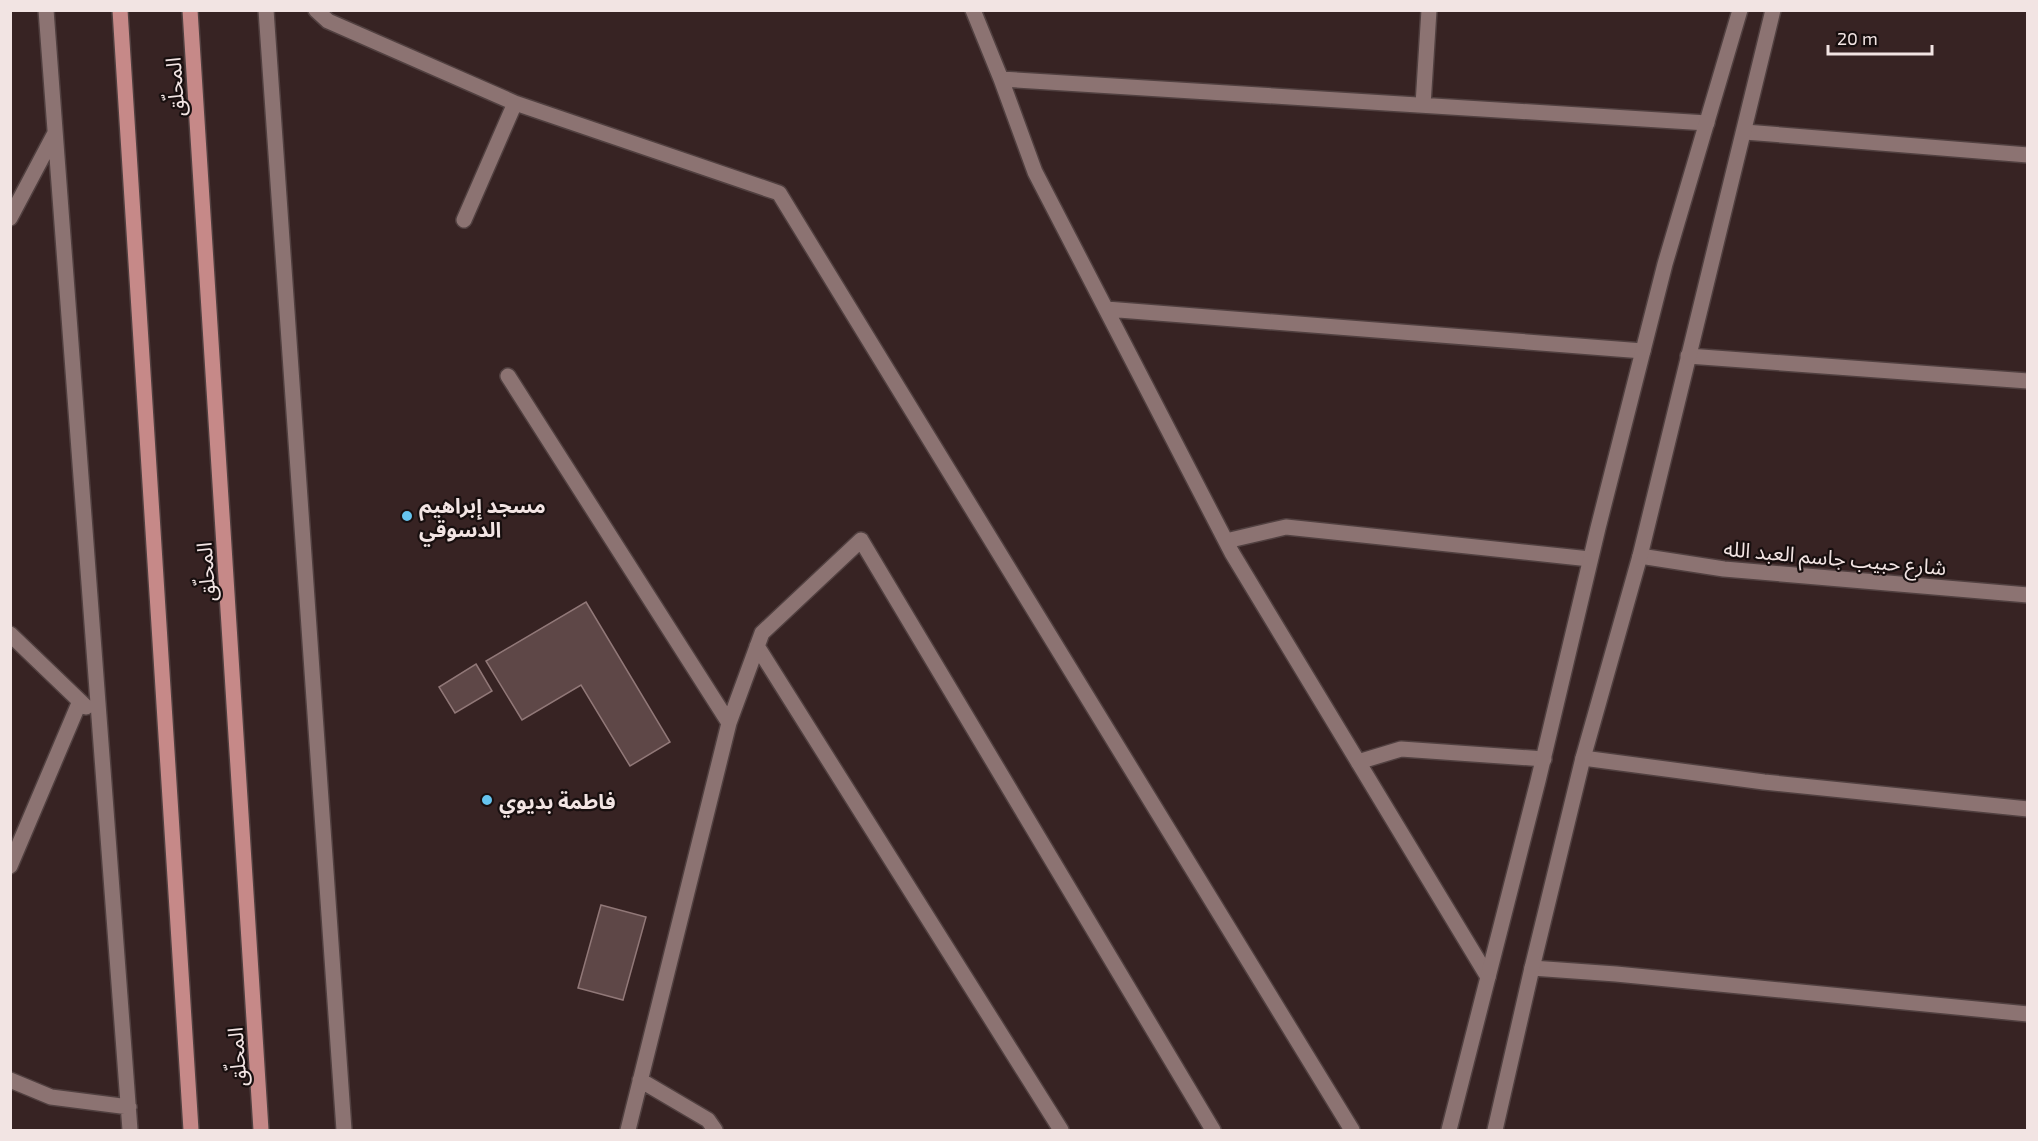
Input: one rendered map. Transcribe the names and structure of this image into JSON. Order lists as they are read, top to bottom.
{
  "streets": {
    "main road": ["المحلّق"],
    "street": ["شارع حبيب جاسم العبد الله"]
  },
  "places": ["مسجد إبراهيم الدسوقي", "فاطمة بديوي"],
  "scale_bar": "20 m"
}
